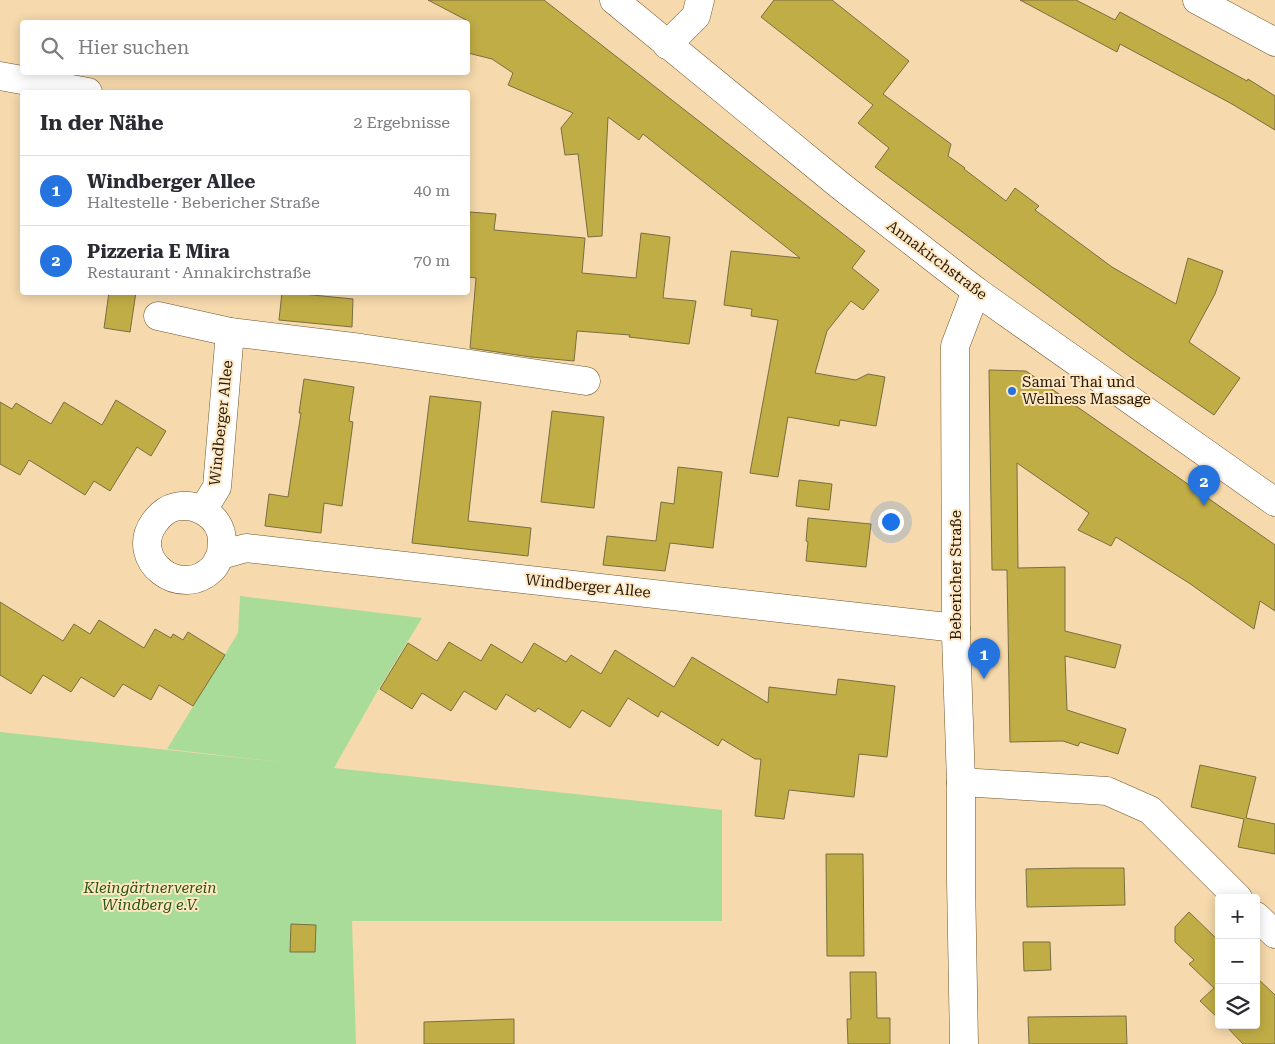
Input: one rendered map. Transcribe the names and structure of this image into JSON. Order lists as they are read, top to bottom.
{
  "streets": {
    "street": ["Annakirchstraße", "Windberger Allee", "Bebericher Straße"]
  },
  "crossings": [
    ["Annakirchstraße", "Bebericher Straße"],
    ["Windberger Allee", "Bebericher Straße"]
  ],
  "parks": ["Kleingärtnerverein Windberg e.V."],
  "places": ["Samai Thai und Wellness Massage"],
  "page": {
    "search": "Hier suchen",
    "heading": ["In der Nähe", "2 Ergebnisse"],
    "list": [
      {
        "mark": "1",
        "name": "Windberger Allee",
        "note": "Haltestelle · Bebericher Straße",
        "value": "40 m"
      },
      {
        "mark": "2",
        "name": "Pizzeria E Mira",
        "note": "Restaurant · Annakirchstraße",
        "value": "70 m"
      }
    ],
    "pins": ["2", "1"],
    "map_buttons": ["+", "−"]
  }
}
